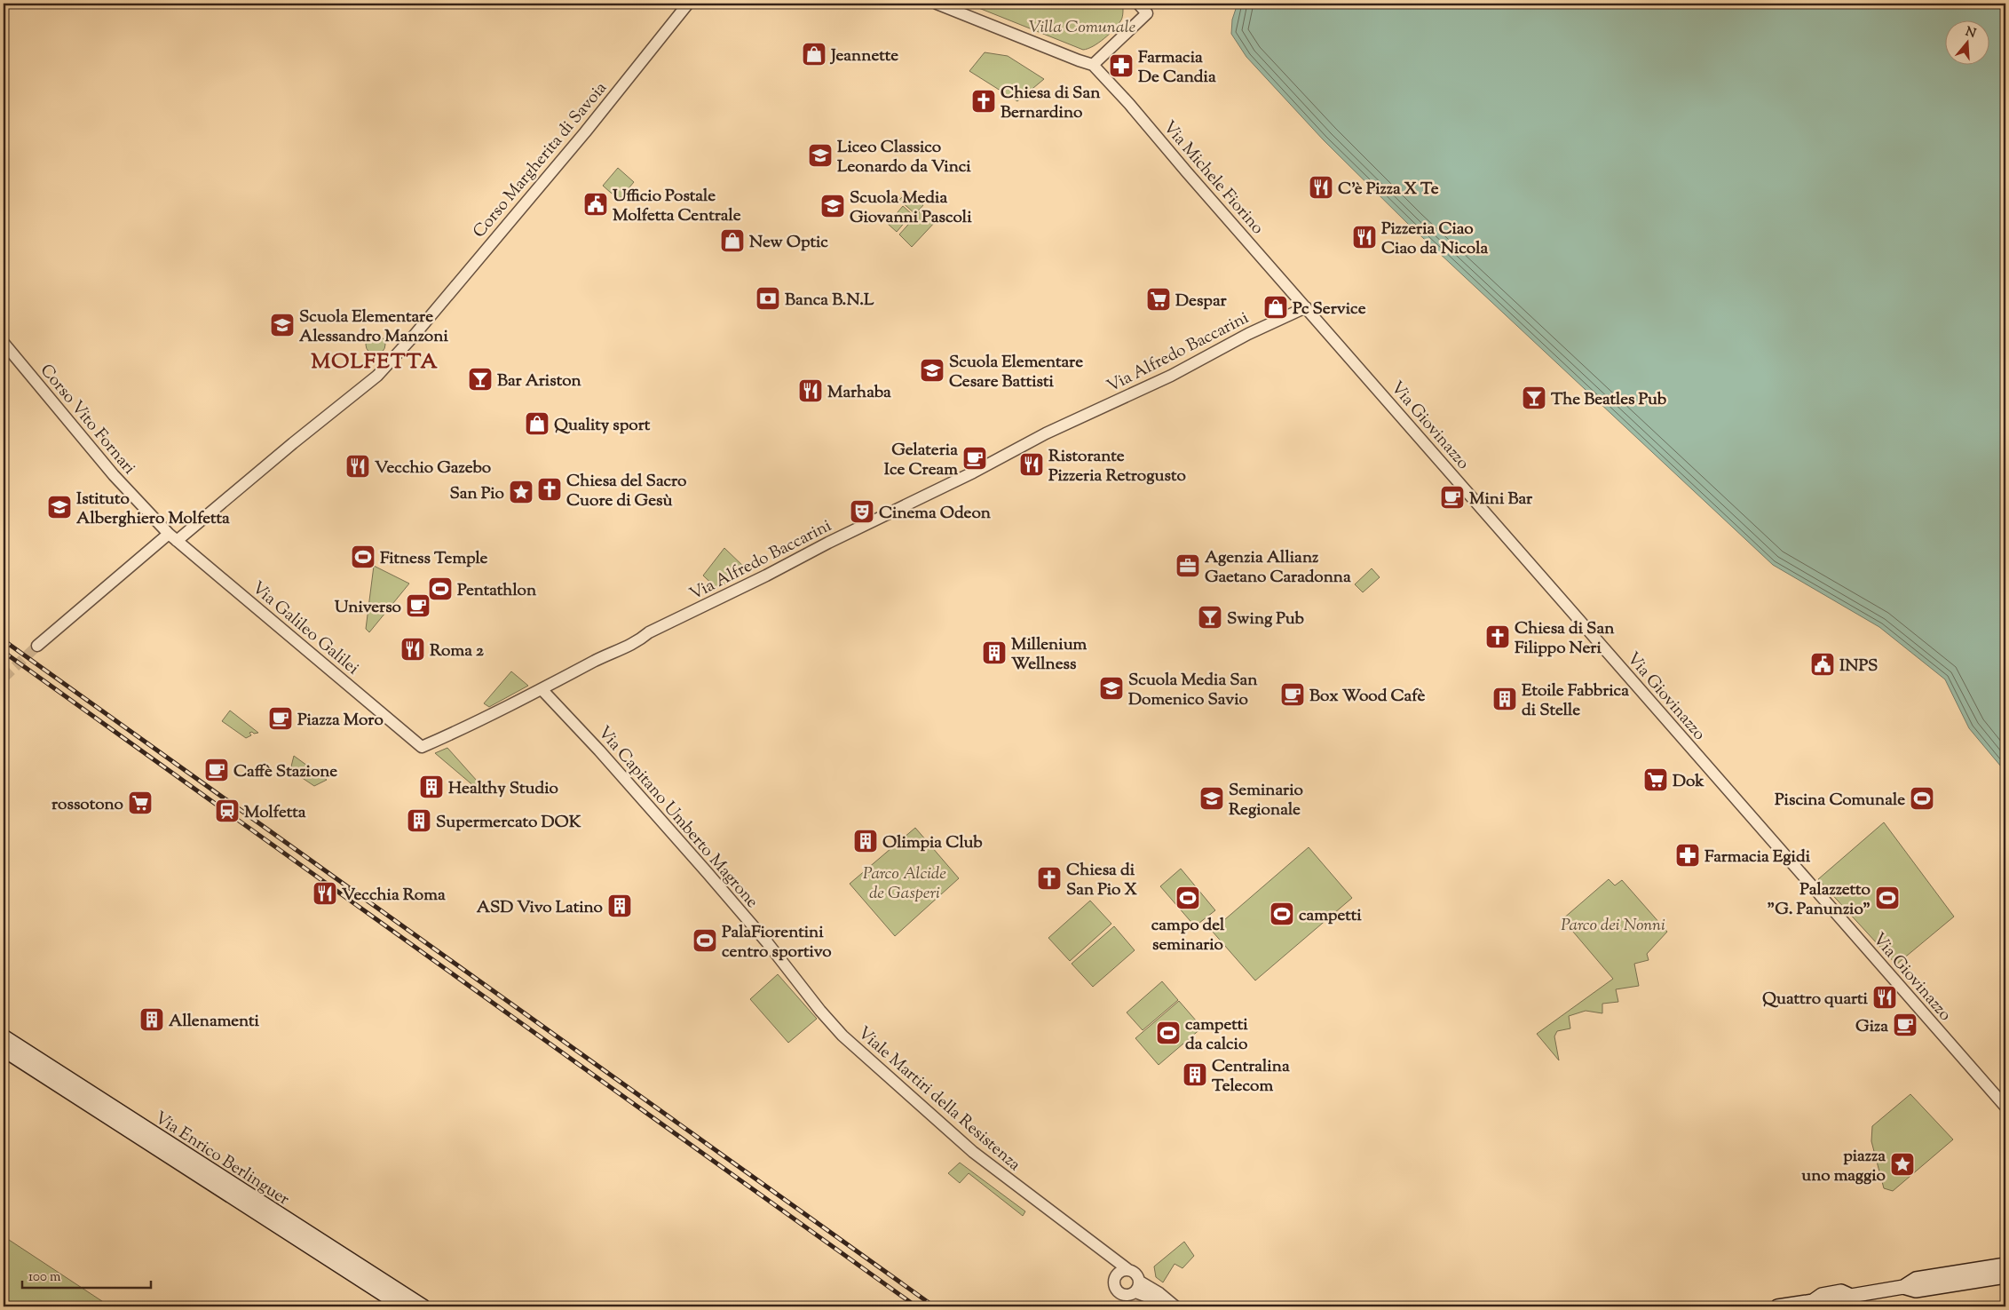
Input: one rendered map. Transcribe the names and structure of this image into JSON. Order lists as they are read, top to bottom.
{
  "streets": {
    "main road": ["Via Enrico Berlinguer"],
    "street": [
      "Corso Margherita di Savoia",
      "Via Michele Fiorino",
      "Via Alfredo Baccarini",
      "Corso Vito Fornari",
      "Via Giovinazzo",
      "Via Galileo Galilei",
      "Via Capitano Umberto Magrone",
      "Viale Martiri della Resistenza"
    ]
  },
  "crossings": [
    ["Corso Margherita di Savoia", "Corso Vito Fornari"],
    ["Corso Margherita di Savoia", "Via Galileo Galilei"],
    ["Via Michele Fiorino", "Via Alfredo Baccarini"],
    ["Via Michele Fiorino", "Via Giovinazzo"],
    ["Via Alfredo Baccarini", "Via Giovinazzo"],
    ["Via Alfredo Baccarini", "Via Galileo Galilei"],
    ["Via Alfredo Baccarini", "Via Capitano Umberto Magrone"],
    ["Corso Vito Fornari", "Via Galileo Galilei"],
    ["Via Capitano Umberto Magrone", "Viale Martiri della Resistenza"]
  ],
  "districts": ["MOLFETTA"],
  "parks": ["Villa Comunale", "Parco Alcide de Gasperi", "Parco dei Nonni"],
  "places": {
    "shop": [
      "Jeannette",
      "New Optic",
      "Pc Service",
      "Quality sport"
    ],
    "pharmacy": ["Farmacia De Candia", "Farmacia Egidi"],
    "church": [
      "Chiesa di San Bernardino",
      "Chiesa del Sacro Cuore di Gesù",
      "Chiesa di San Filippo Neri",
      "Chiesa di San Pio X"
    ],
    "school or university": [
      "Liceo Classico Leonardo da Vinci",
      "Scuola Media Giovanni Pascoli",
      "Scuola Elementare Alessandro Manzoni",
      "Scuola Elementare Cesare Battisti",
      "Istituto Alberghiero Molfetta",
      "Scuola Media San Domenico Savio",
      "Seminario Regionale"
    ],
    "restaurant": [
      "C'è Pizza X Te",
      "Pizzeria Ciao Ciao da Nicola",
      "Marhaba",
      "Ristorante Pizzeria Retrogusto",
      "Vecchio Gazebo",
      "Roma 2",
      "Vecchia Roma",
      "Quattro quarti"
    ],
    "public building": ["Ufficio Postale Molfetta Centrale", "INPS"],
    "bank": ["Banca B.N.L"],
    "supermarket": ["Despar", "Dok", "rossotono"],
    "bar": ["Bar Ariston", "The Beatles Pub", "Swing Pub"],
    "cafe": [
      "Gelateria Ice Cream",
      "Mini Bar",
      "Universo",
      "Box Wood Cafè",
      "Piazza Moro",
      "Caffè Stazione",
      "Giza"
    ],
    "place": ["San Pio", "piazza uno maggio"],
    "theatre": ["Cinema Odeon"],
    "sports": [
      "Fitness Temple",
      "Pentathlon",
      "Piscina Comunale",
      "campo del seminario",
      "Palazzetto \"G. Panunzio\"",
      "campetti",
      "PalaFiorentini centro sportivo",
      "campetti da calcio"
    ],
    "office": ["Agenzia Allianz Gaetano Caradonna"],
    "building": [
      "Millenium Wellness",
      "Etoile Fabbrica di Stelle",
      "Healthy Studio",
      "Supermercato DOK",
      "Olimpia Club",
      "ASD Vivo Latino",
      "Allenamenti",
      "Centralina Telecom"
    ],
    "station": ["Molfetta"]
  },
  "scale_bar": "100 m",
  "north": "top"
}
